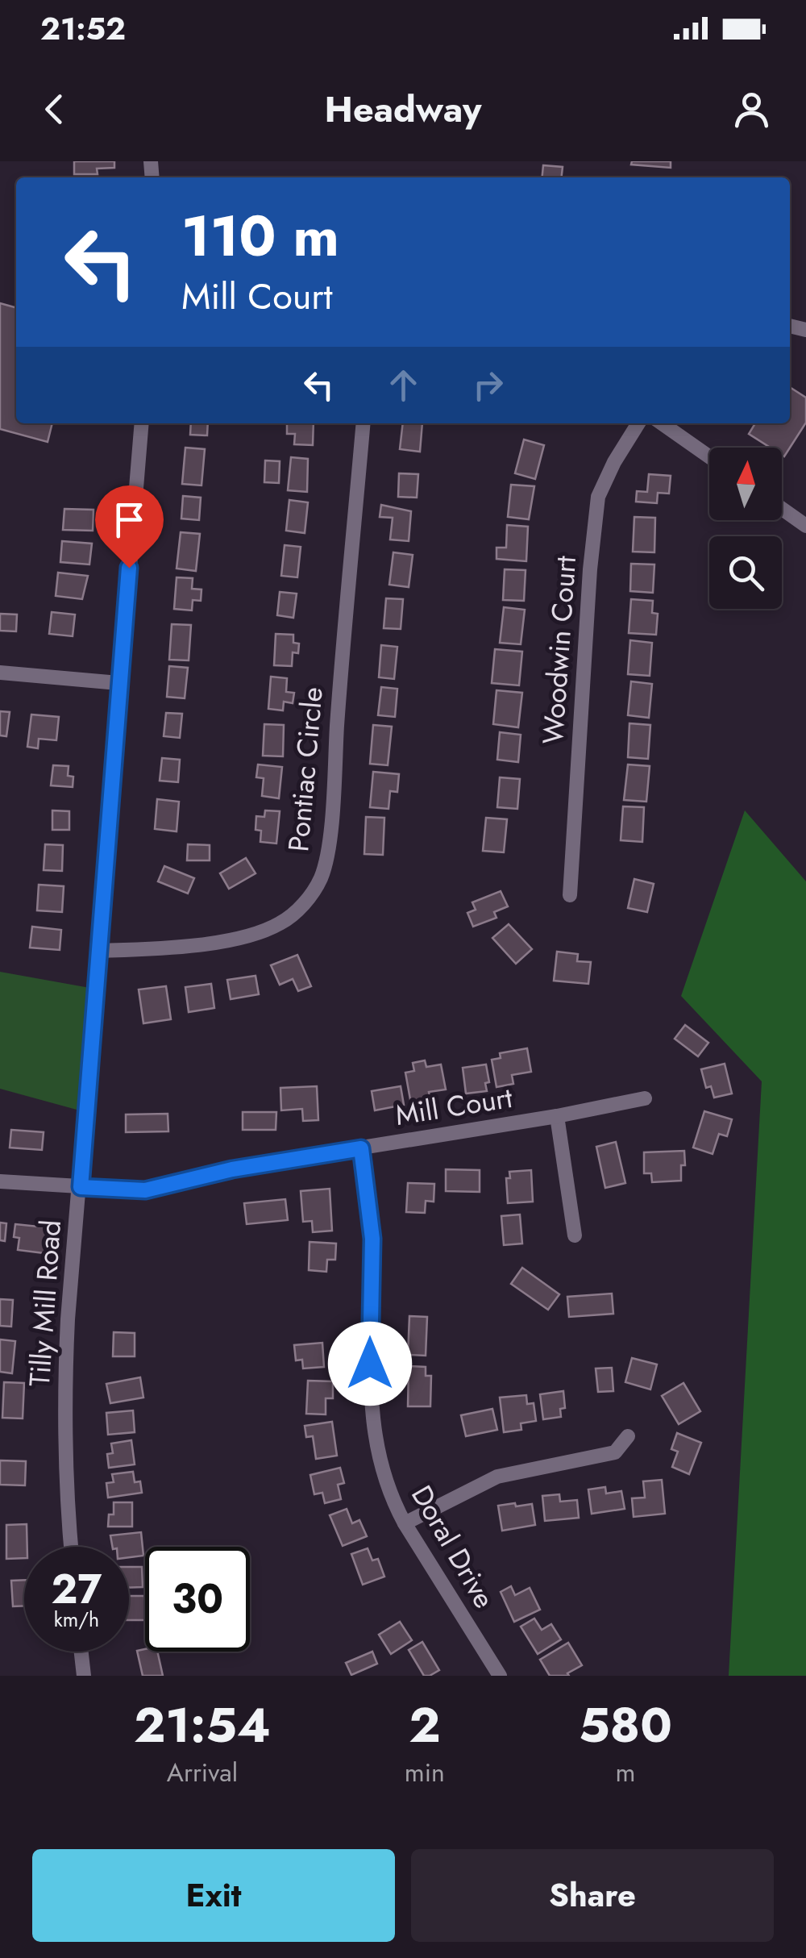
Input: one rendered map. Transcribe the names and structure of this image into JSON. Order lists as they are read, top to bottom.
{
  "streets": {
    "street": [
      "Woodwin Court",
      "Pontiac Circle",
      "Mill Court",
      "Tilly Mill Road",
      "Doral Drive"
    ]
  },
  "crossings": [
    ["Pontiac Circle", "Tilly Mill Road"],
    ["Mill Court", "Tilly Mill Road"],
    ["Mill Court", "Doral Drive"]
  ],
  "north": "top",
  "page": {
    "status": "21:52",
    "header": "Headway",
    "turn": ["110 m", "Mill Court"],
    "speed": "27 km/h",
    "limit": "30",
    "eta": [
      "21:54",
      "Arrival",
      "2",
      "min",
      "580",
      "m"
    ],
    "buttons": ["Exit", "Share"]
  }
}
